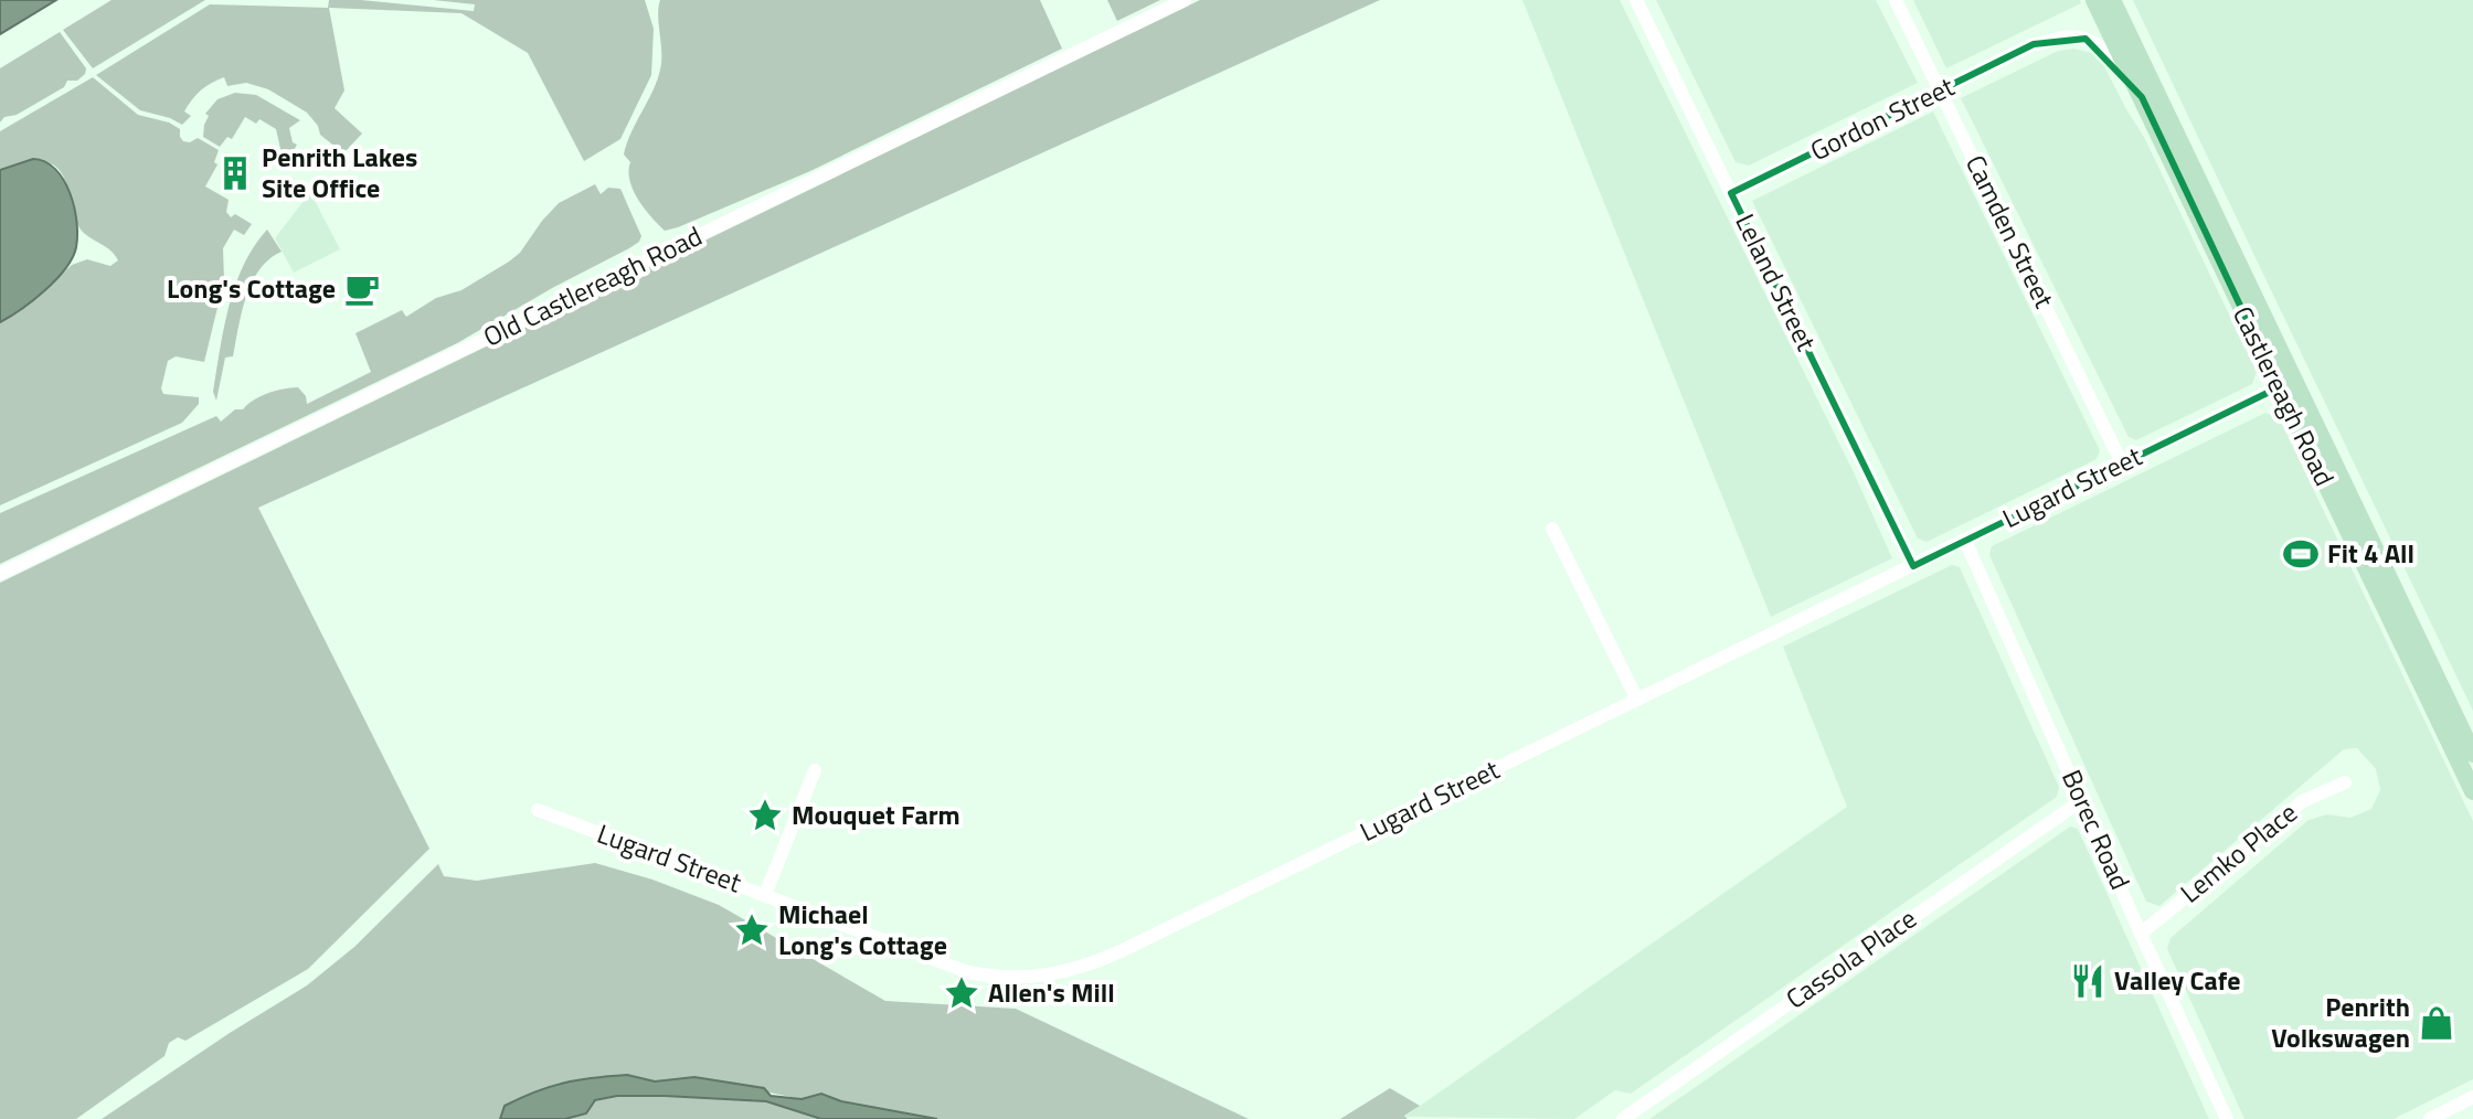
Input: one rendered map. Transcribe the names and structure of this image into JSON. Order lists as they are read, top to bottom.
{
  "streets": {
    "main road": ["Castlereagh Road"],
    "street": [
      "Gordon Street",
      "Camden Street",
      "Leland Street",
      "Old Castlereagh Road",
      "Lugard Street",
      "Borec Road",
      "Lemko Place",
      "Cassola Place"
    ]
  },
  "crossings": [
    ["Gordon Street", "Camden Street"],
    ["Gordon Street", "Leland Street"],
    ["Gordon Street", "Castlereagh Road"],
    ["Camden Street", "Lugard Street"],
    ["Leland Street", "Lugard Street"],
    ["Castlereagh Road", "Lugard Street"],
    ["Lugard Street", "Borec Road"],
    ["Borec Road", "Lemko Place"],
    ["Borec Road", "Cassola Place"]
  ],
  "places": {
    "building": ["Penrith Lakes Site Office"],
    "cafe": ["Long's Cottage"],
    "sports": ["Fit 4 All"],
    "place": ["Mouquet Farm", "Michael Long's Cottage", "Allen's Mill"],
    "restaurant": ["Valley Cafe"],
    "shop": ["Penrith Volkswagen"]
  }
}
